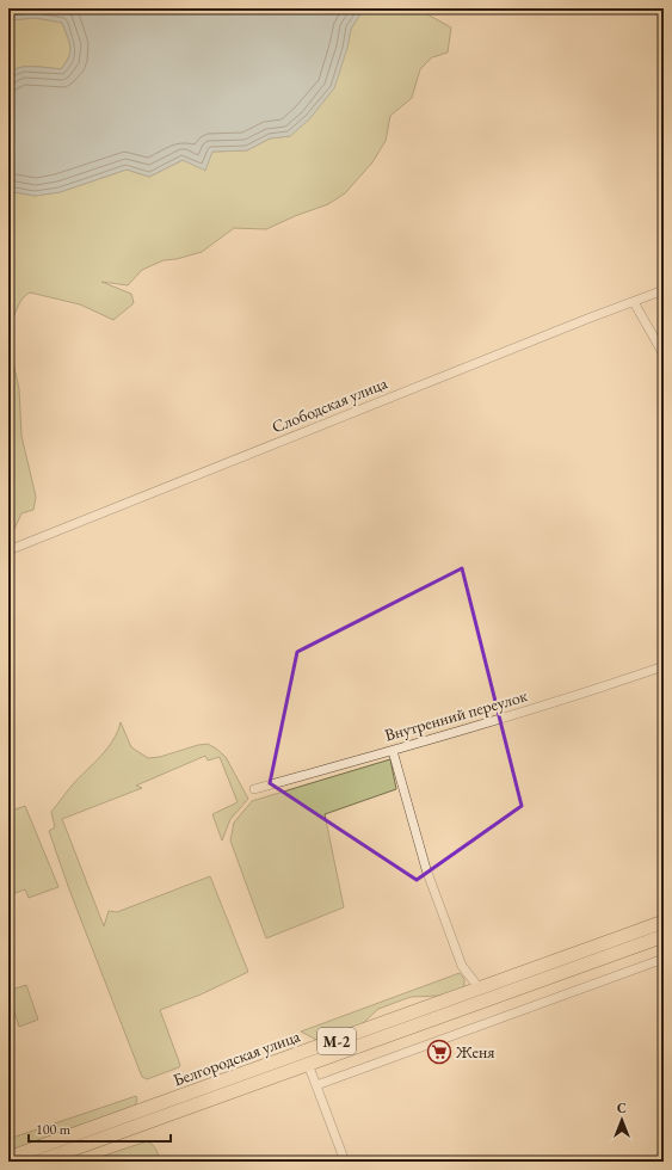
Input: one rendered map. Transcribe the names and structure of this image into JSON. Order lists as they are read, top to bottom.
{
  "streets": {
    "main road": ["М-2", "Белгородская улица"],
    "street": ["Слободская улица", "Внутренний переулок"]
  },
  "places": {
    "supermarket": ["Женя"]
  },
  "scale_bar": "100 m",
  "north": "top"
}
